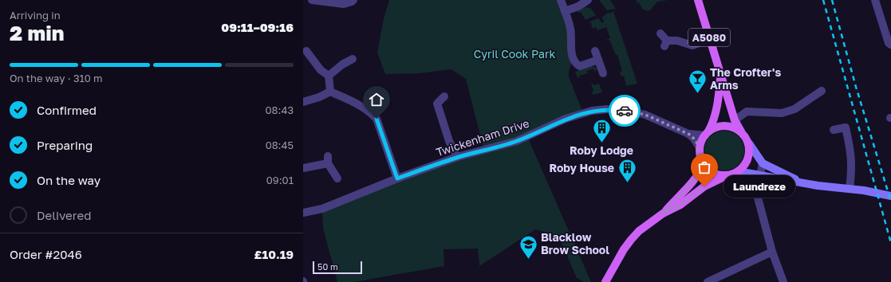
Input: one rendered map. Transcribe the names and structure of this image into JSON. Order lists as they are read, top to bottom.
{
  "streets": {
    "main road": ["A5080"],
    "street": ["Twickenham Drive"]
  },
  "crossings": [
    ["A5080", "Twickenham Drive"]
  ],
  "parks": ["Cyril Cook Park"],
  "places": {
    "bar": ["The Crofter's Arms"],
    "building": ["Roby Lodge", "Roby House"],
    "other": ["Laundreze"],
    "school or university": ["Blacklow Brow School"]
  },
  "scale_bar": "50 m",
  "page": {
    "heading": ["2 min", "Arriving in", "09:11–09:16"],
    "panel": ["Order #2046", "£10.19"],
    "bar": "On the way · 310 m",
    "list": [
      ["Confirmed", "08:43"],
      ["Preparing", "08:45"],
      ["On the way", "09:01"],
      "Delivered"
    ],
    "bubble": "Laundreze",
    "scale": "50 m"
  }
}
